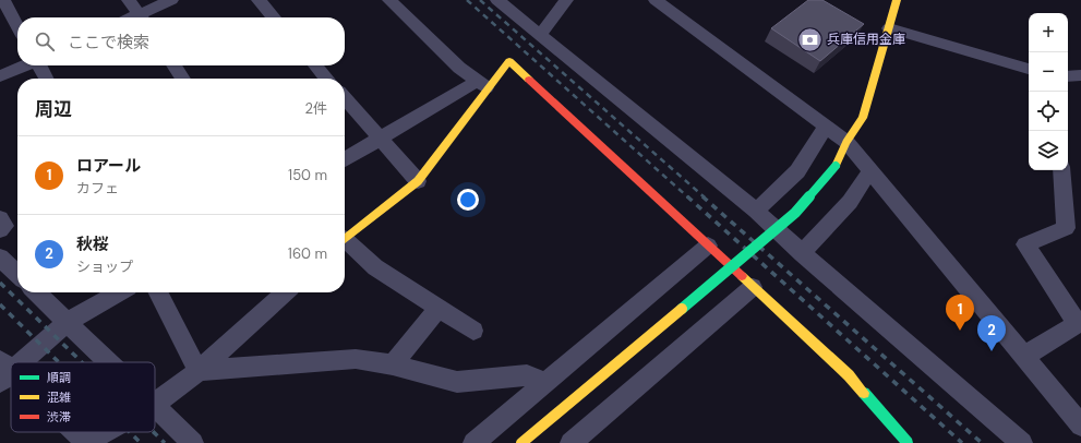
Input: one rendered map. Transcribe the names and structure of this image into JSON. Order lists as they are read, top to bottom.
{
  "places": {
    "bank": ["兵庫信用金庫"]
  },
  "legend": ["順調", "混雑", "渋滞"],
  "page": {
    "map_buttons": ["+", "−"],
    "search": "ここで検索",
    "heading": ["周辺", "2件"],
    "list": [
      {
        "mark": "1",
        "name": "ロアール",
        "note": "カフェ",
        "value": "150 m"
      },
      {
        "mark": "2",
        "name": "秋桜",
        "note": "ショップ",
        "value": "160 m"
      }
    ],
    "pins": ["1", "2"]
  }
}
